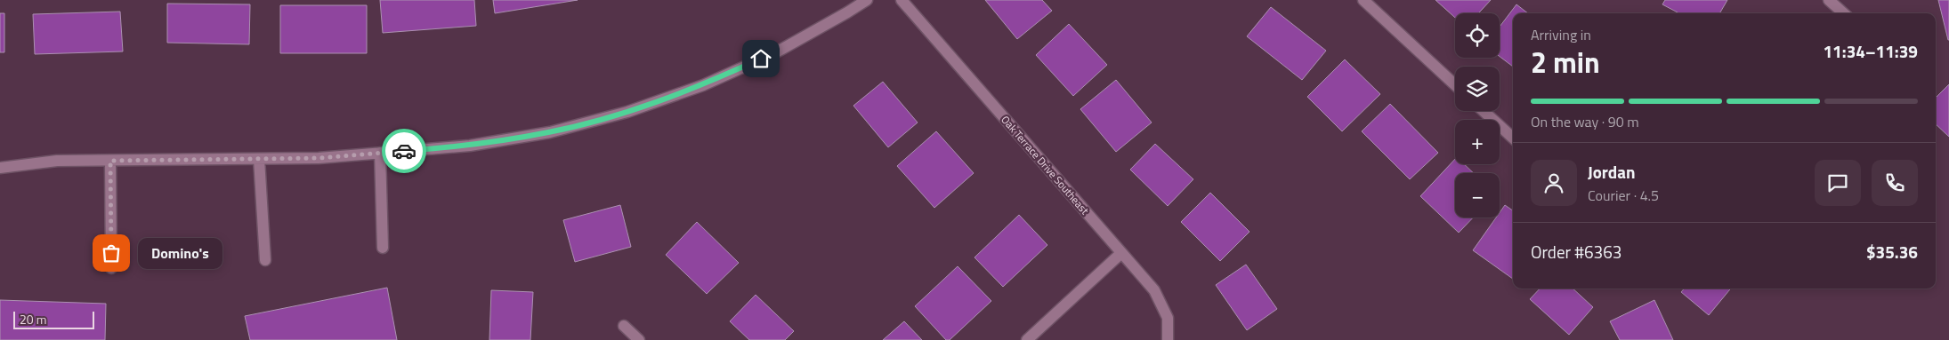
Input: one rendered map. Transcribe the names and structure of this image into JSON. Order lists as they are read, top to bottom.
{
  "streets": {
    "street": ["Oak Terrace Drive Southeast"]
  },
  "places": ["Domino's"],
  "scale_bar": "20 m",
  "page": {
    "map_buttons": ["+", "−"],
    "heading": ["2 min", "Arriving in", "11:34–11:39"],
    "panel": [
      "Jordan",
      "Courier · 4.5",
      "Order #6363",
      "$35.36"
    ],
    "bar": "On the way · 90 m",
    "bubble": "Domino's",
    "scale": "20 m"
  }
}
